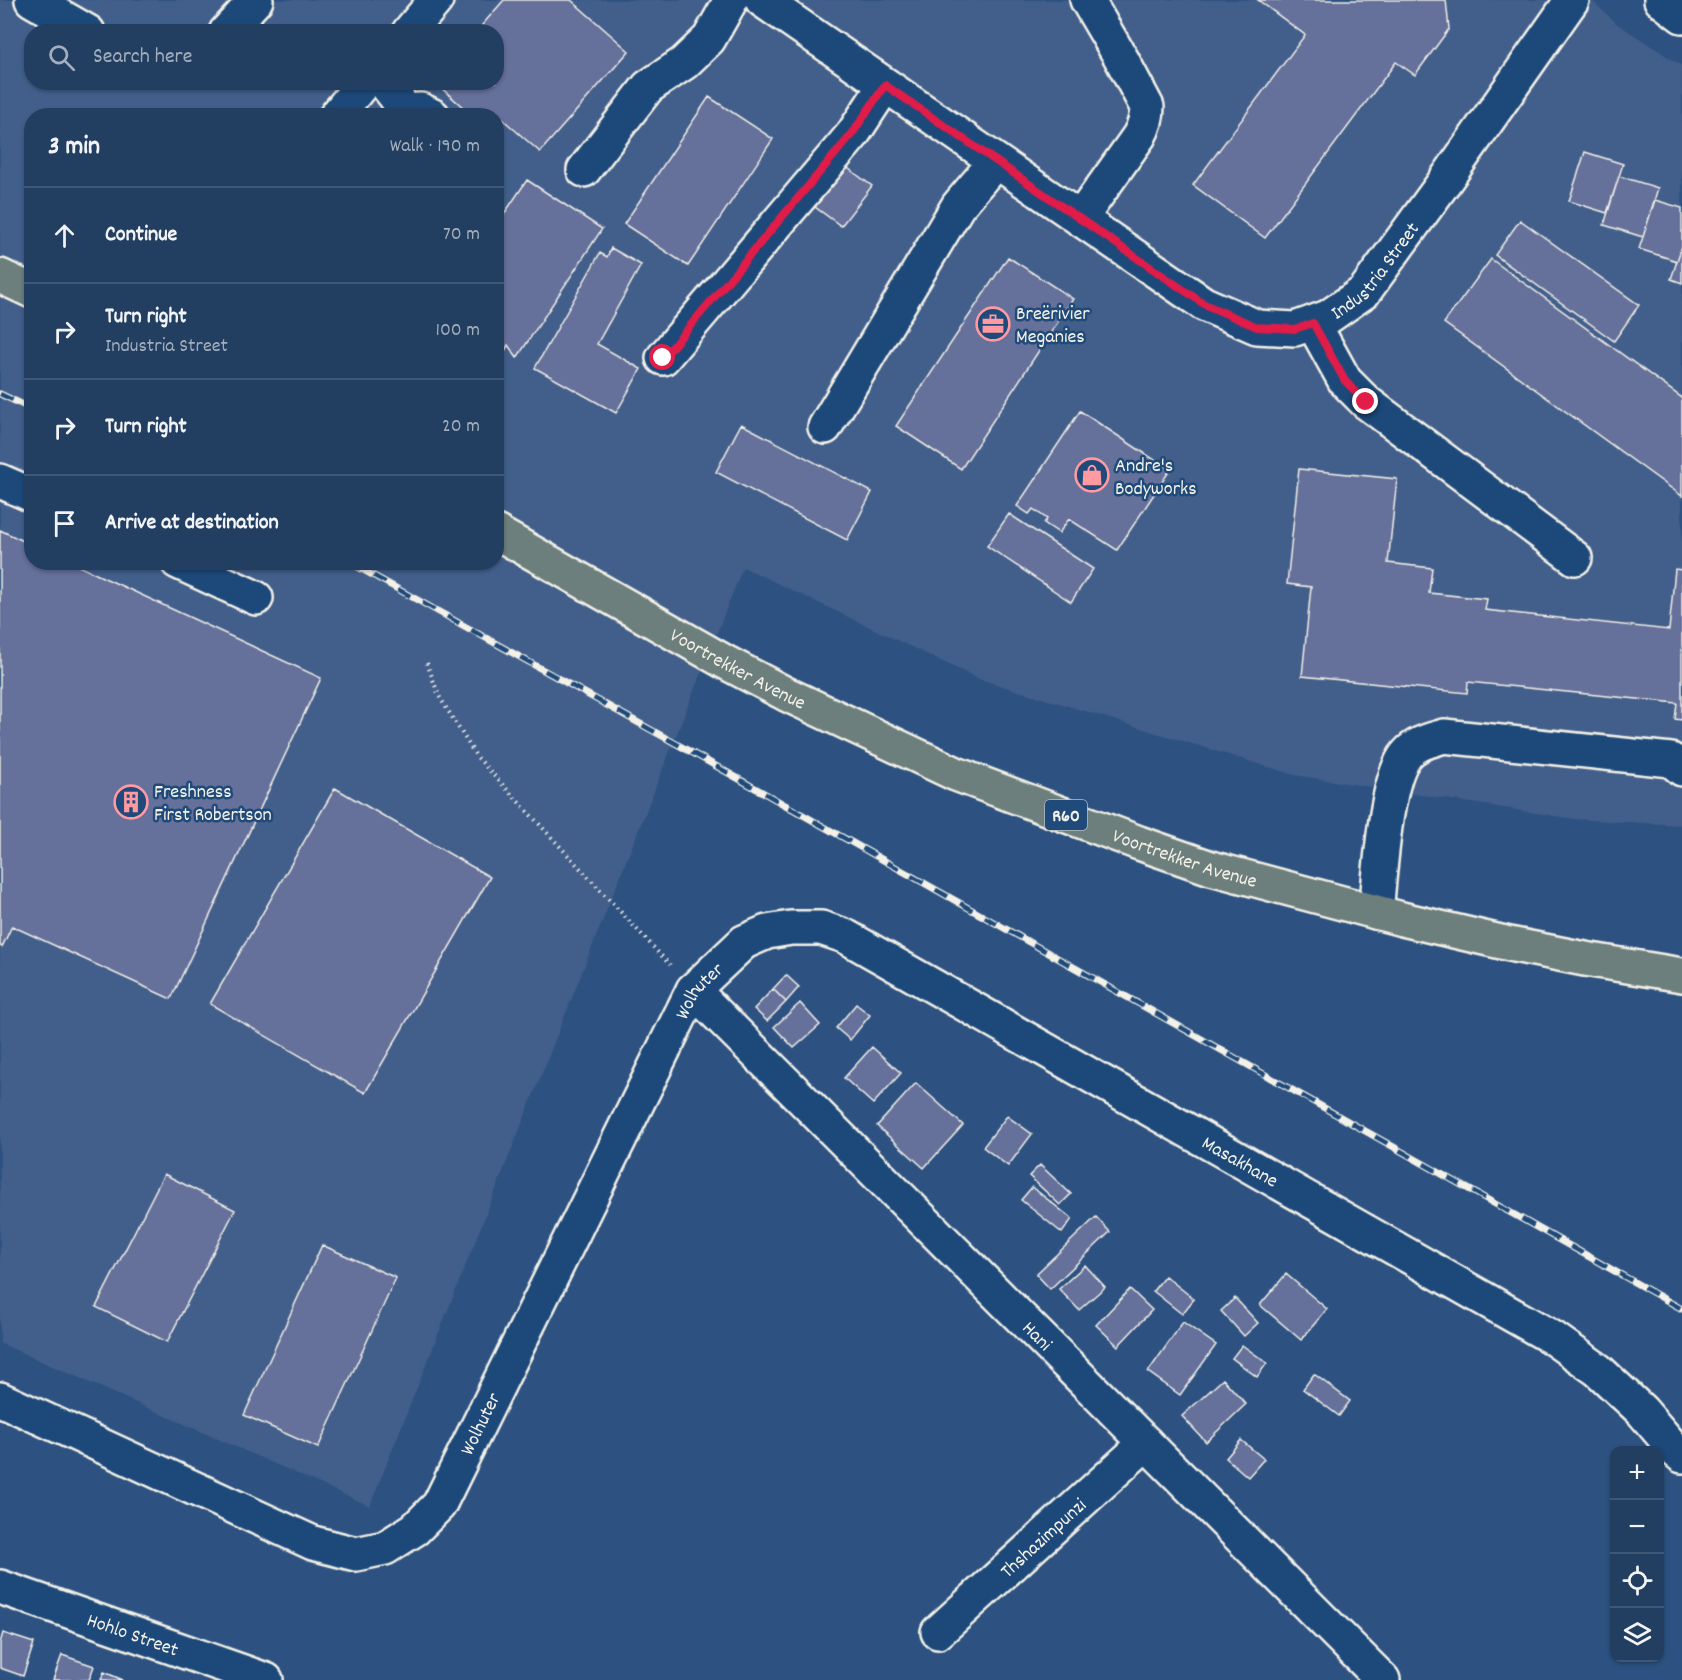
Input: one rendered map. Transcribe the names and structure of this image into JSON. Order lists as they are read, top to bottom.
{
  "streets": {
    "main road": ["Voortrekker Avenue", "R60"],
    "street": [
      "Industria Street",
      "Wolhuter",
      "Masakhane",
      "Hani",
      "Thshazimpunzi",
      "Hohlo Street"
    ]
  },
  "crossings": [
    ["Wolhuter", "Masakhane"],
    ["Wolhuter", "Hani"],
    ["Hani", "Thshazimpunzi"]
  ],
  "places": {
    "office": ["Breërivier Meganies"],
    "shop": ["Andre's Bodyworks"],
    "building": ["Freshness First Robertson"]
  },
  "page": {
    "search": "Search here",
    "heading": ["3 min", "Walk · 190 m"],
    "list": [
      ["Continue", "70 m"],
      ["Turn right", "Industria Street", "100 m"],
      ["Turn right", "20 m"],
      "Arrive at destination"
    ],
    "map_buttons": ["+", "−"]
  }
}
